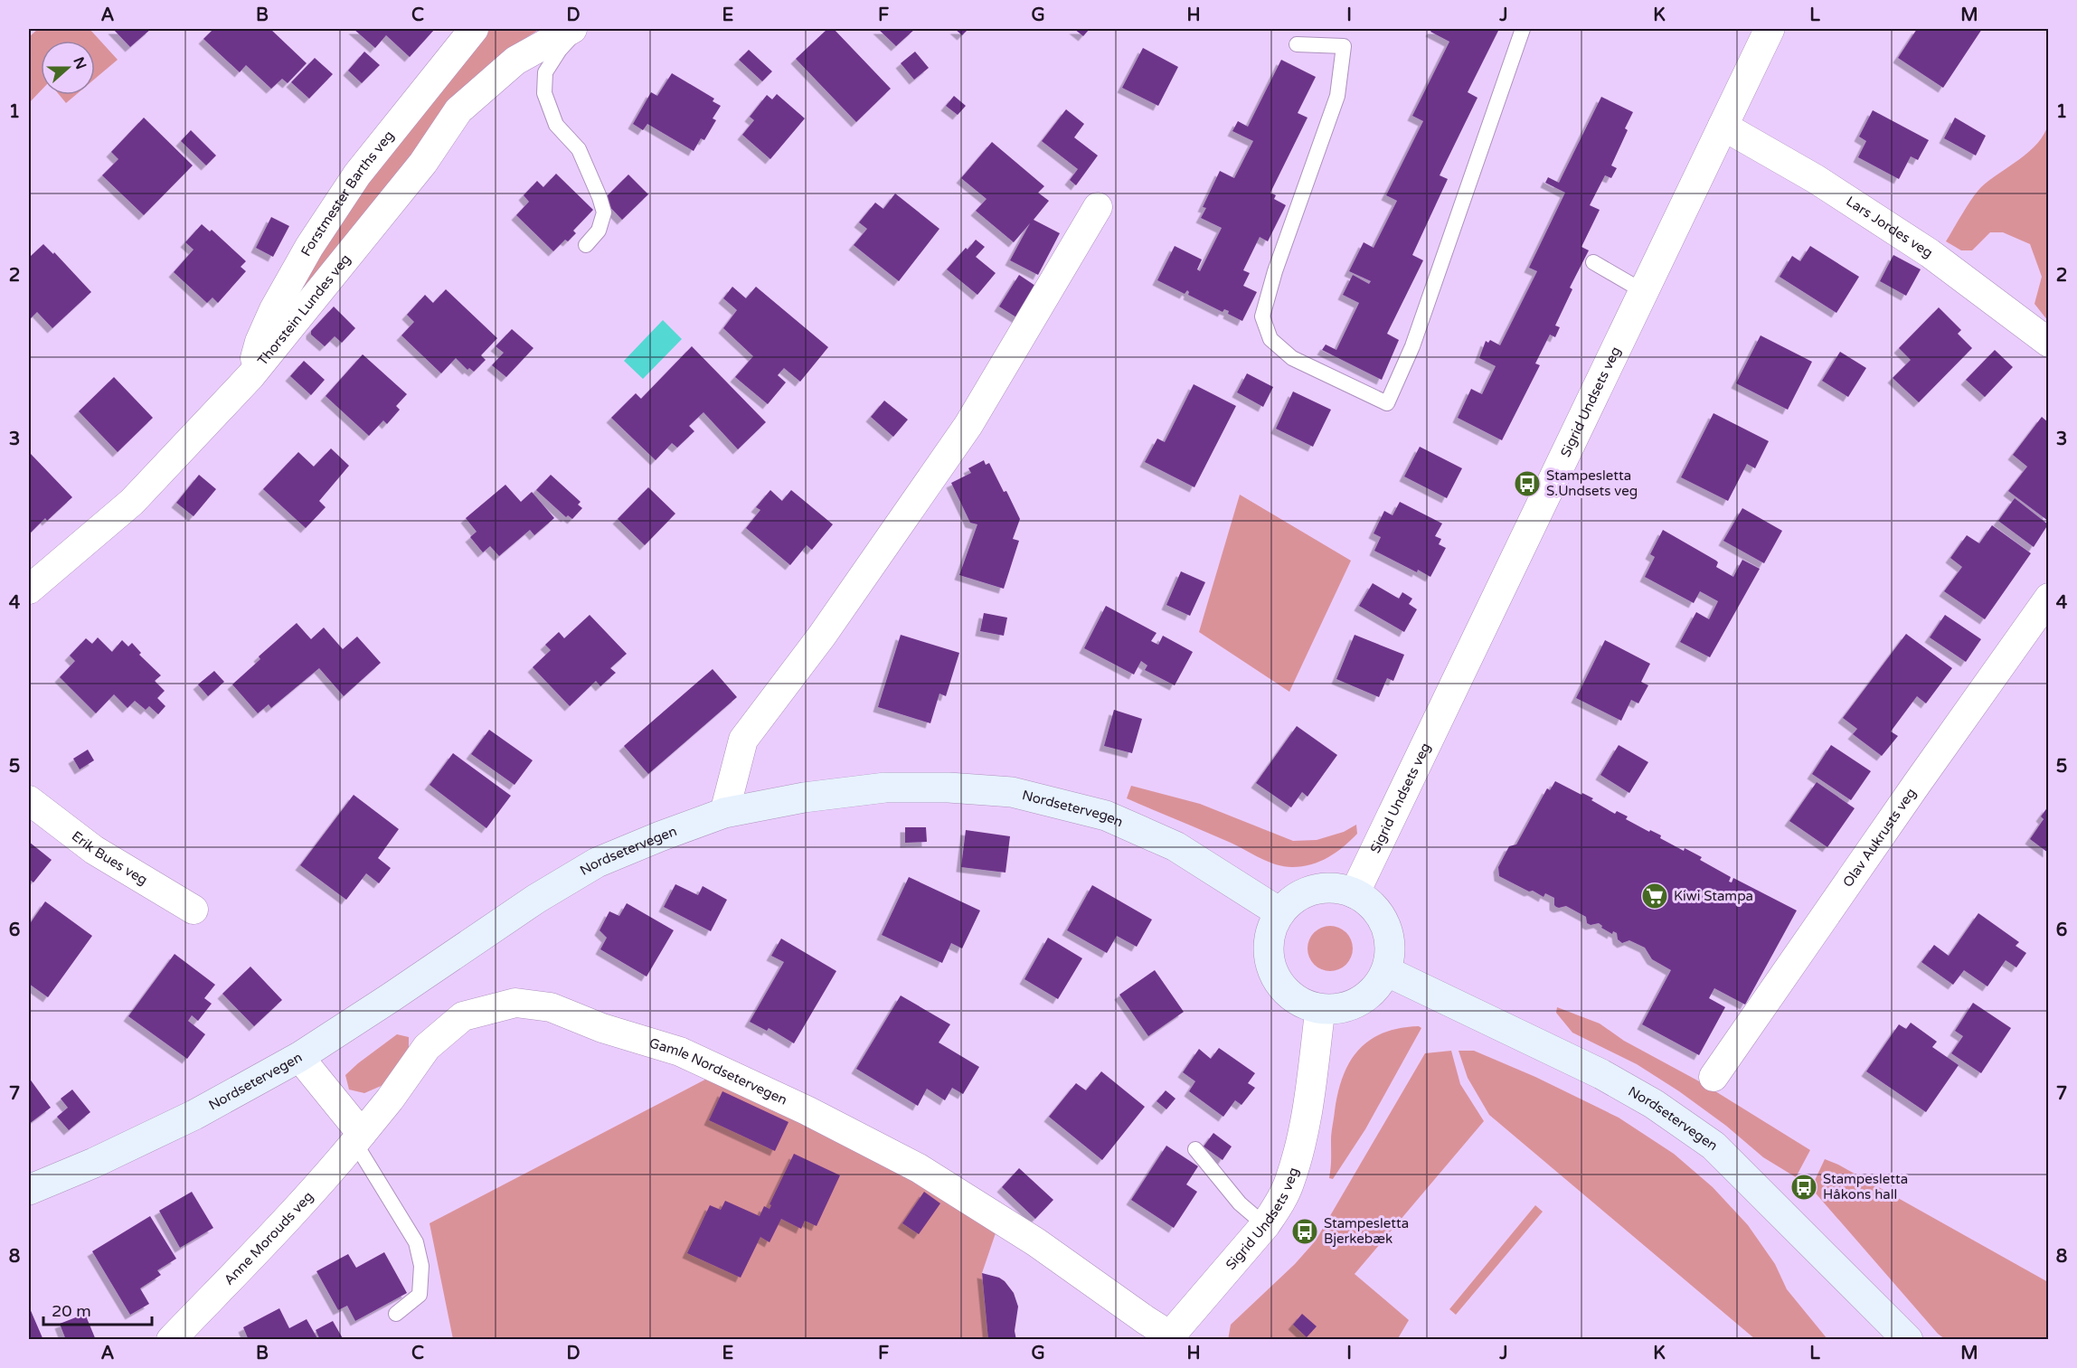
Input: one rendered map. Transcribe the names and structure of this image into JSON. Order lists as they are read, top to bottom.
{
  "streets": {
    "main road": ["Nordsetervegen"],
    "street": [
      "Forstmester Barths veg",
      "Lars Jordes veg",
      "Thorstein Lundes veg",
      "Sigrid Undsets veg",
      "Olav Aukrusts veg",
      "Erik Bues veg",
      "Gamle Nordsetervegen",
      "Anne Morouds veg"
    ]
  },
  "crossings": [
    ["Forstmester Barths veg", "Thorstein Lundes veg"],
    ["Lars Jordes veg", "Sigrid Undsets veg"],
    ["Sigrid Undsets veg", "Nordsetervegen"],
    ["Sigrid Undsets veg", "Gamle Nordsetervegen"],
    ["Gamle Nordsetervegen", "Anne Morouds veg"]
  ],
  "places": {
    "bus stop": ["Stampesletta S.Undsets veg", "Stampesletta Håkons hall", "Stampesletta Bjerkebæk"],
    "supermarket": ["Kiwi Stampa"]
  },
  "scale_bar": "20 m",
  "north": "right",
  "grid": {
    "columns": [
      "A",
      "B",
      "C",
      "D",
      "E",
      "F",
      "G",
      "H",
      "I",
      "J",
      "K",
      "L",
      "M"
    ],
    "rows": [
      "1",
      "2",
      "3",
      "4",
      "5",
      "6",
      "7",
      "8"
    ]
  }
}
